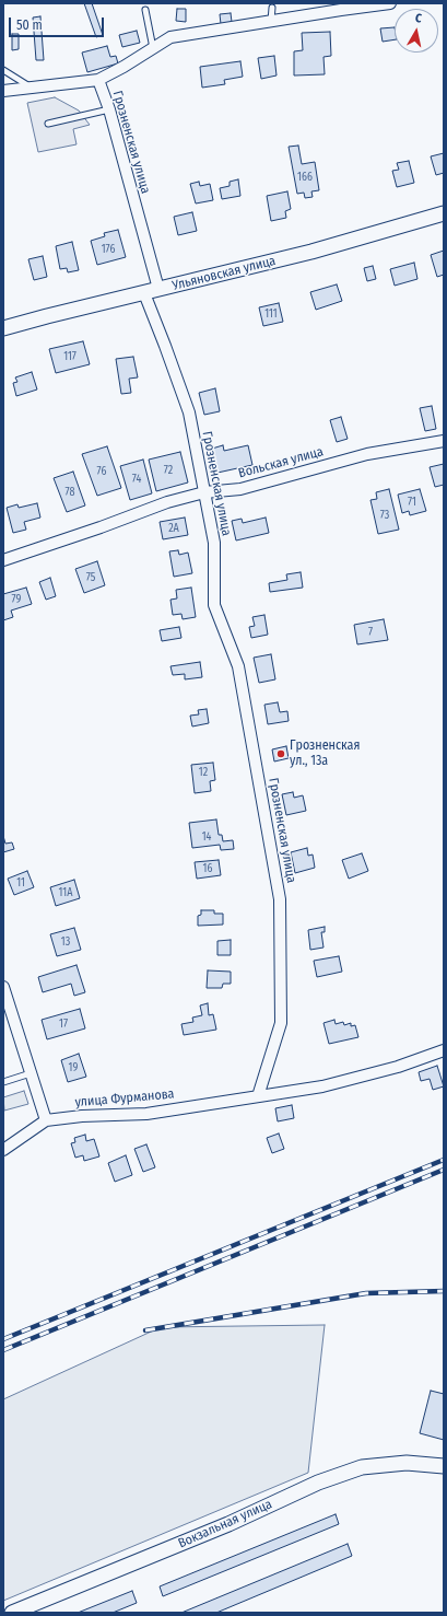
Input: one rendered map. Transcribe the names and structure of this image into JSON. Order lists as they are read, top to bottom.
{
  "streets": {
    "street": [
      "Грозненская улица",
      "Ульяновская улица",
      "Вольская улица",
      "улица Фурманова",
      "Вокзальная улица"
    ]
  },
  "crossings": [
    ["Грозненская улица", "Ульяновская улица"],
    ["Грозненская улица", "Вольская улица"],
    ["Грозненская улица", "улица Фурманова"]
  ],
  "places": ["Грозненская ул., 13а"],
  "house_numbers": [
    "166",
    "176",
    "111",
    "117",
    "72",
    "76",
    "74",
    "78",
    "71",
    "73",
    "2А",
    "75",
    "79",
    "7",
    "12",
    "14",
    "16",
    "11",
    "11А",
    "13",
    "17",
    "19"
  ],
  "scale_bar": "50 m",
  "north": "top"
}
